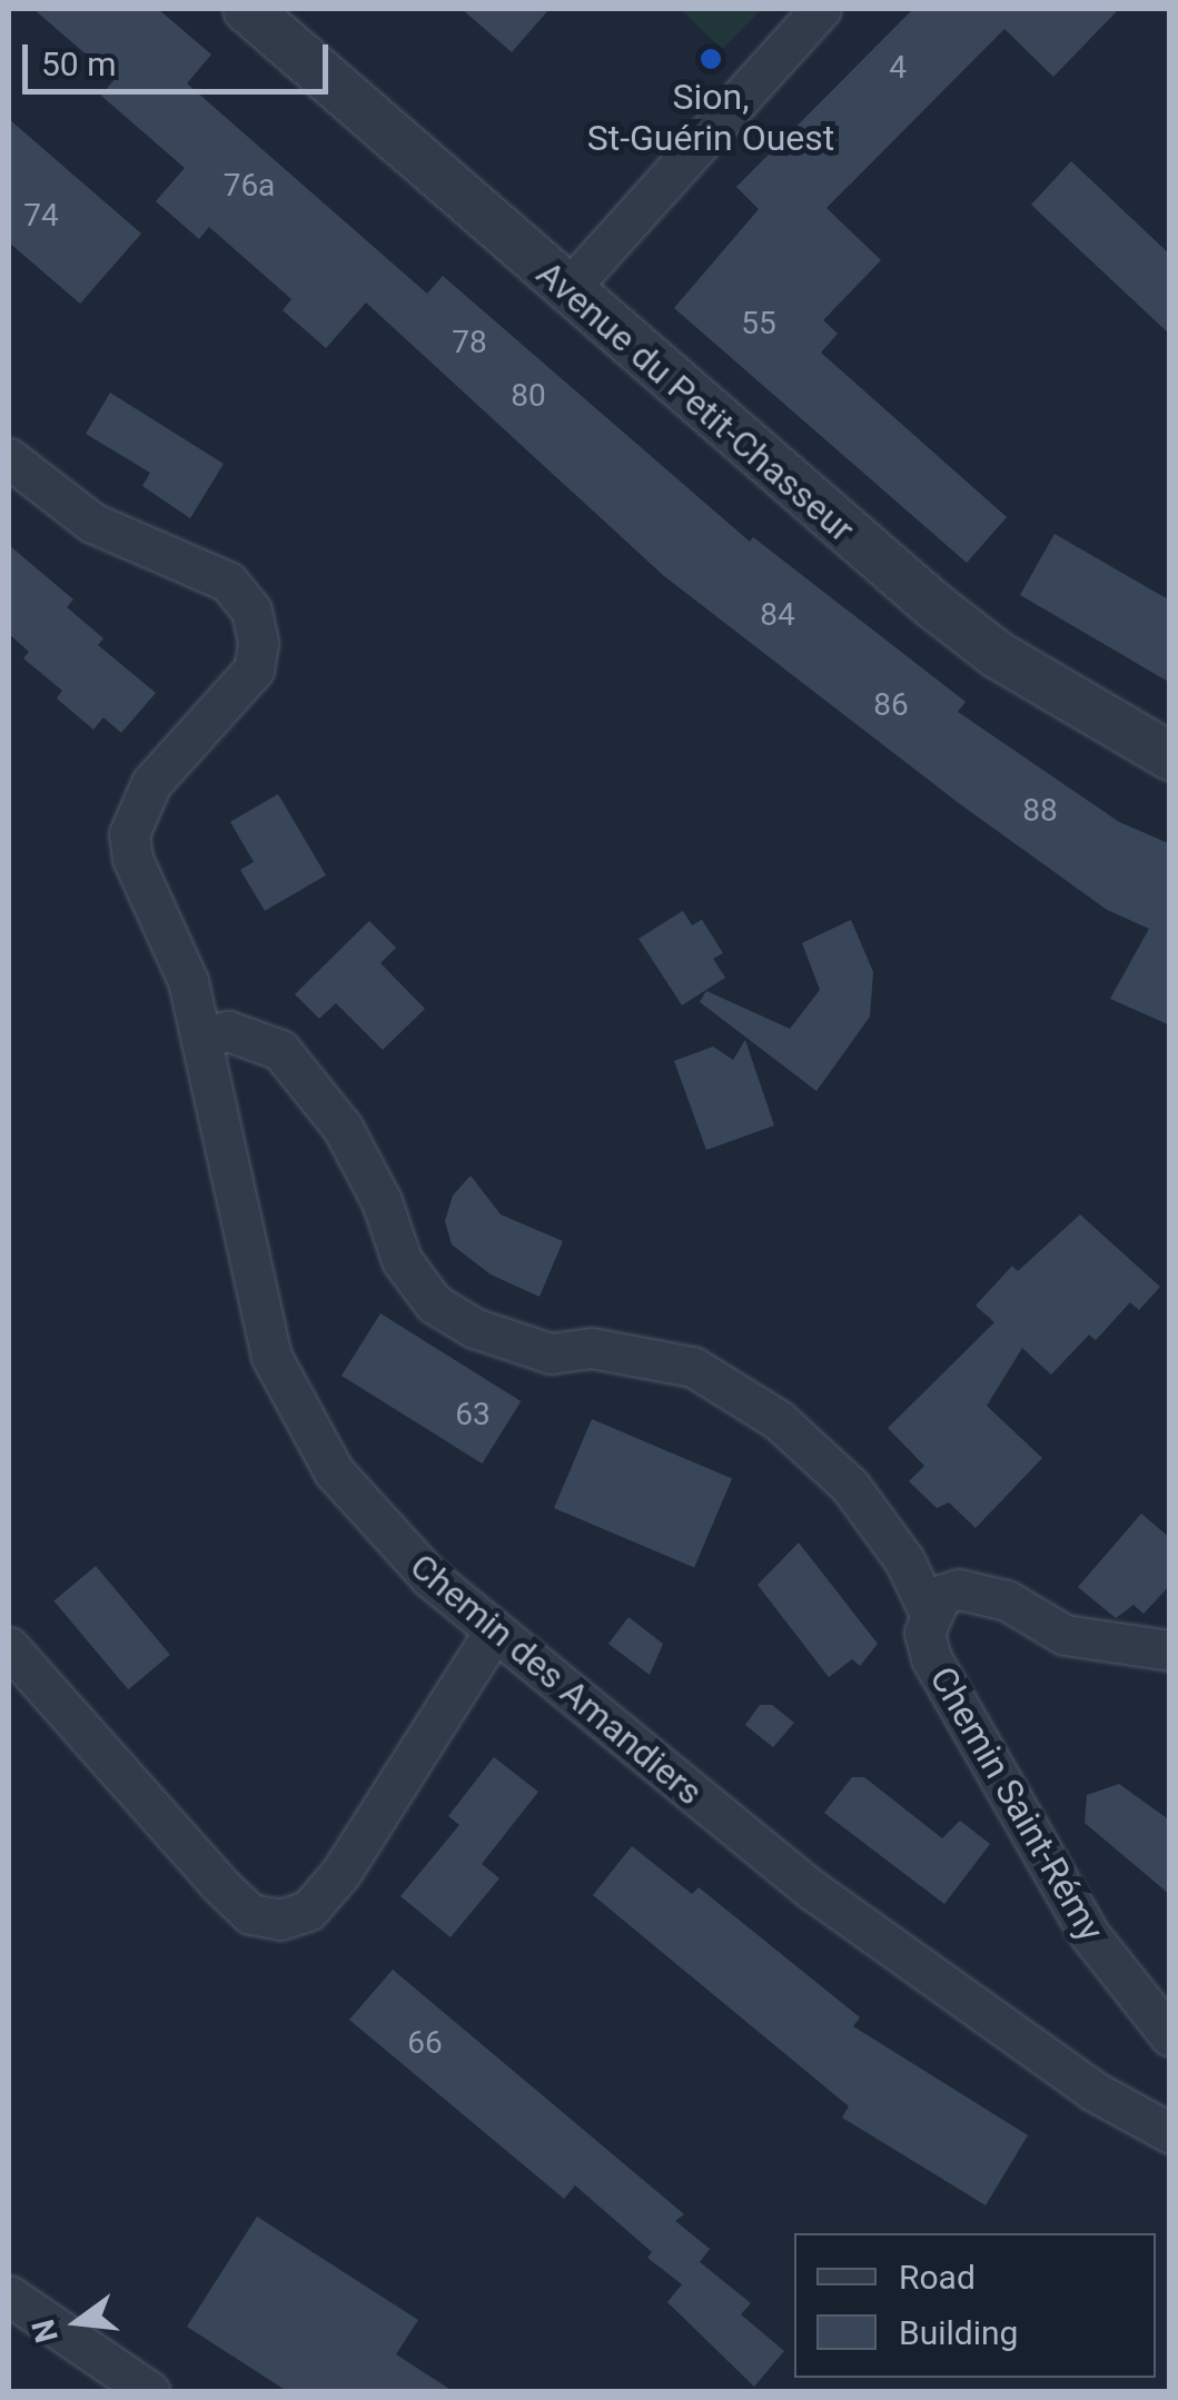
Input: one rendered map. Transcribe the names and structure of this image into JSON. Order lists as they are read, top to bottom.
{
  "streets": {
    "street": ["Avenue du Petit-Chasseur", "Chemin des Amandiers", "Chemin Saint-Rémy"]
  },
  "places": ["Sion, St-Guérin Ouest"],
  "house_numbers": [
    "4",
    "76a",
    "74",
    "55",
    "78",
    "80",
    "84",
    "86",
    "88",
    "63",
    "66"
  ],
  "legend": ["Road", "Building"],
  "scale_bar": "50 m",
  "north": "left"
}
